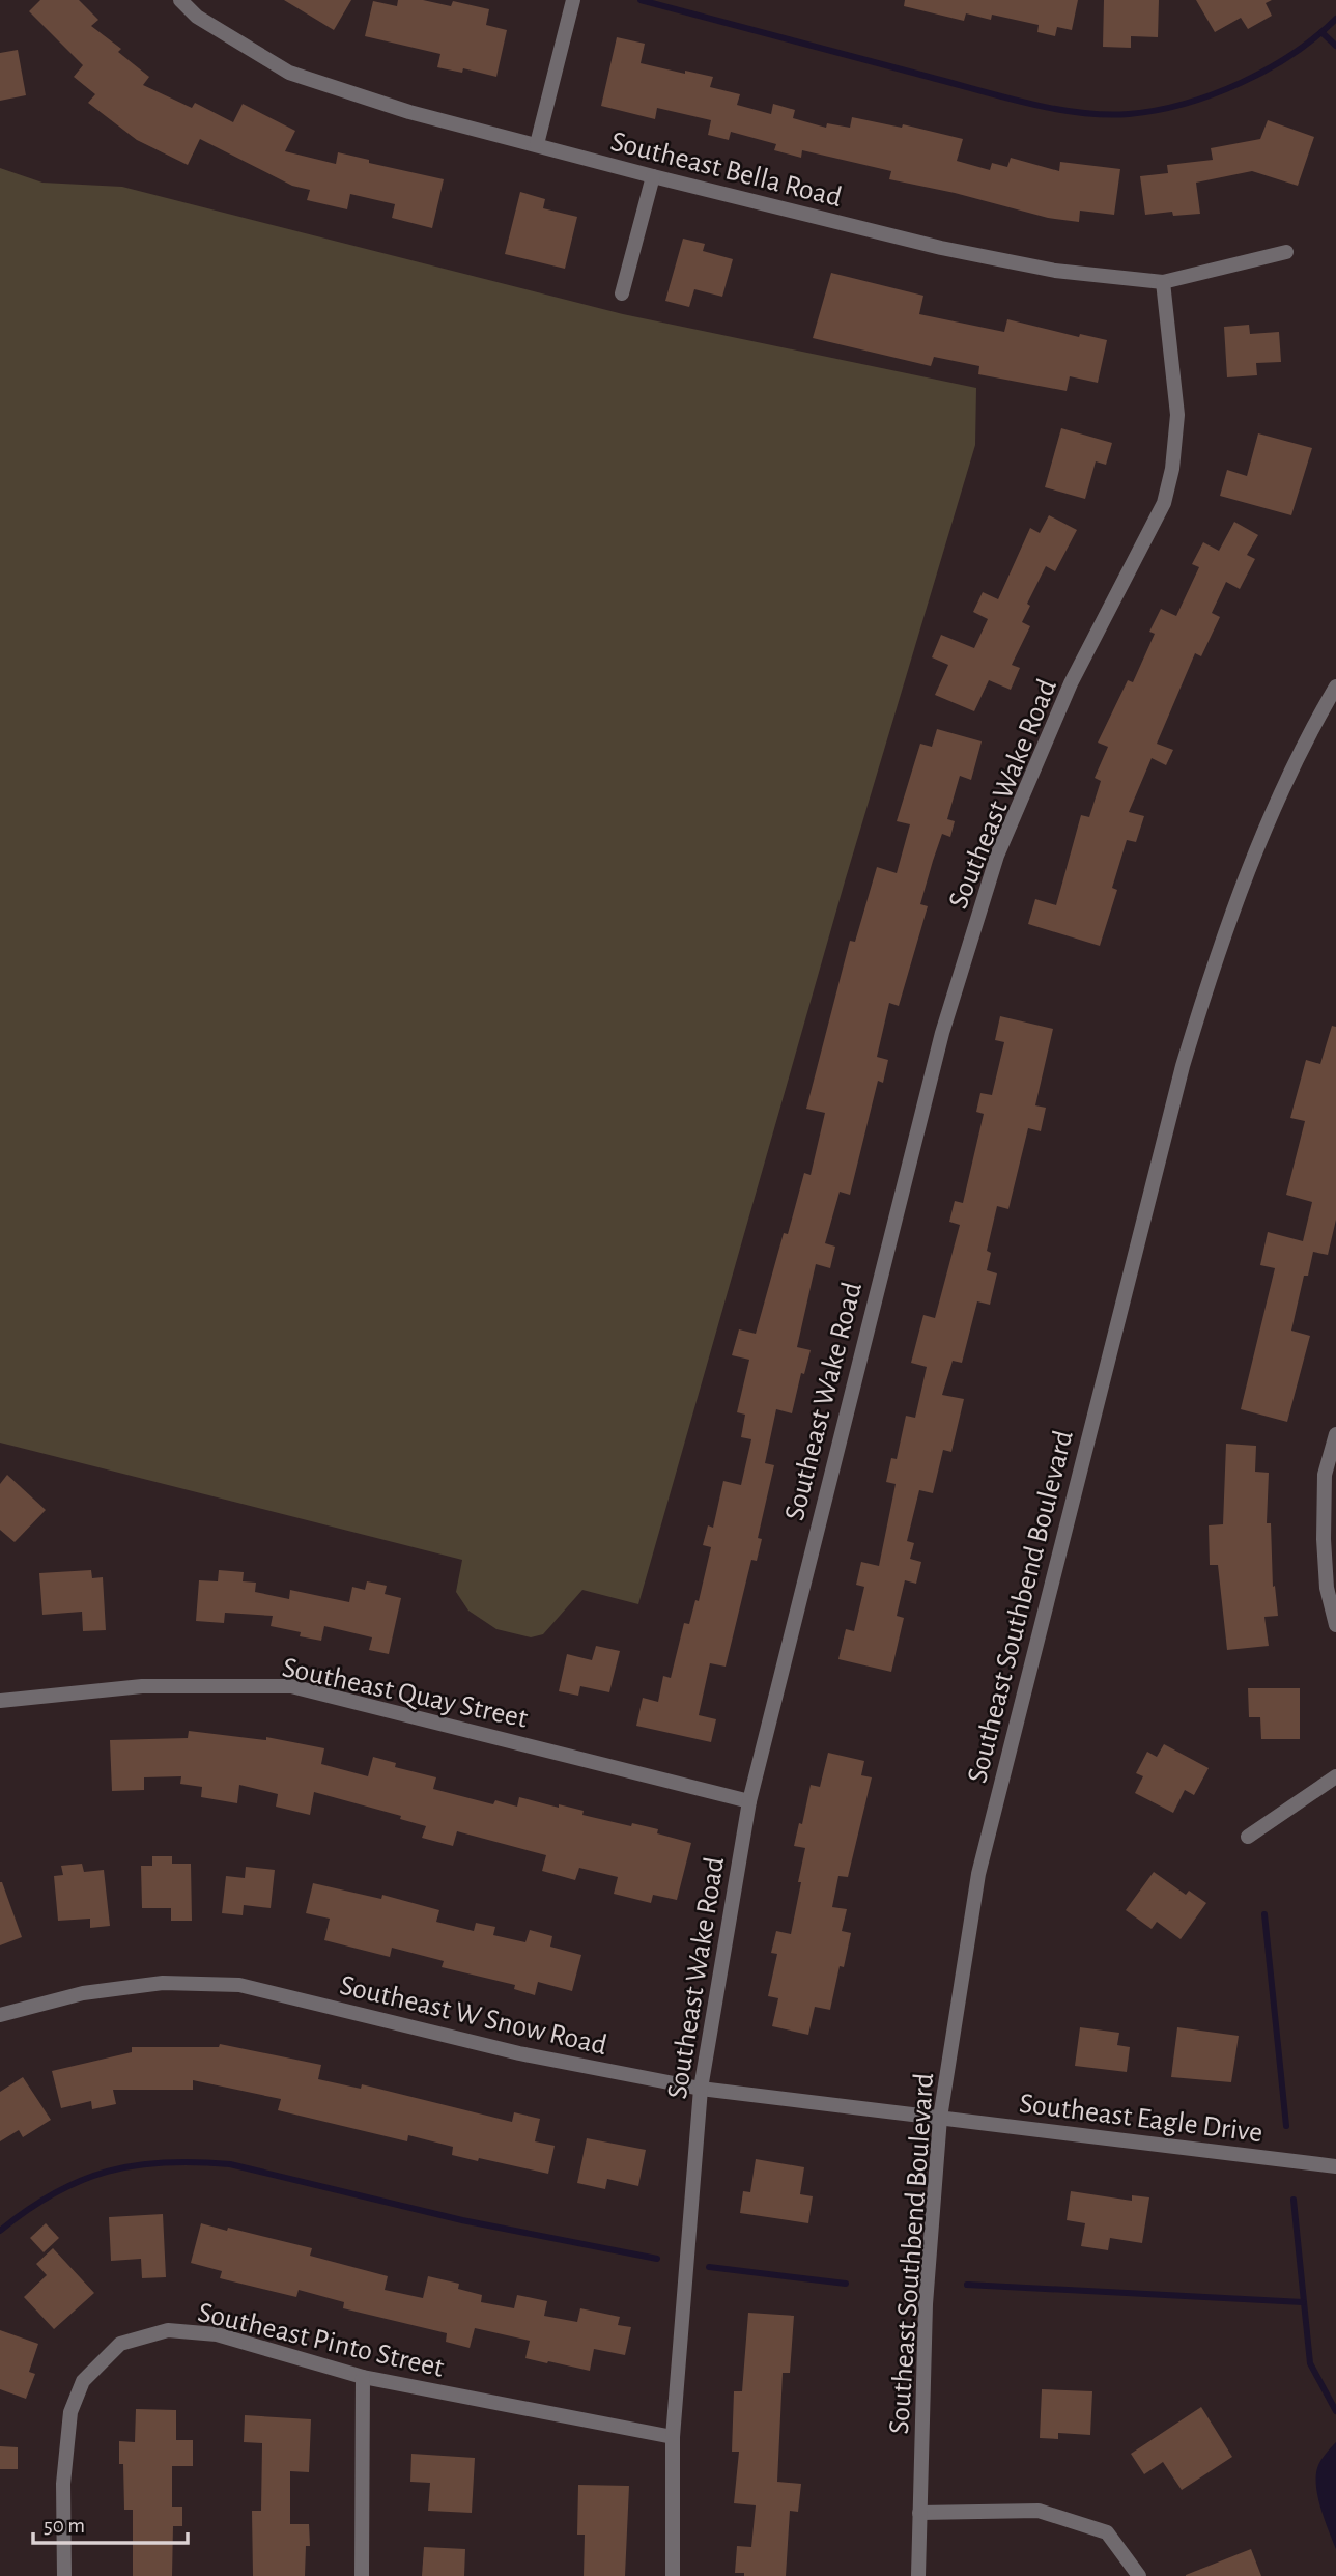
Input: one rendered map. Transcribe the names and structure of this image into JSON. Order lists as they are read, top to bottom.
{
  "streets": {
    "street": [
      "Southeast Bella Road",
      "Southeast Wake Road",
      "Southeast Southbend Boulevard",
      "Southeast Quay Street",
      "Southeast W Snow Road",
      "Southeast Eagle Drive",
      "Southeast Pinto Street"
    ]
  },
  "crossings": [
    ["Southeast Bella Road", "Southeast Wake Road"],
    ["Southeast Wake Road", "Southeast Quay Street"],
    ["Southeast Wake Road", "Southeast W Snow Road"],
    ["Southeast Wake Road", "Southeast Pinto Street"],
    ["Southeast Southbend Boulevard", "Southeast W Snow Road"],
    ["Southeast Southbend Boulevard", "Southeast Eagle Drive"],
    ["Southeast W Snow Road", "Southeast Eagle Drive"]
  ],
  "scale_bar": "50 m"
}
